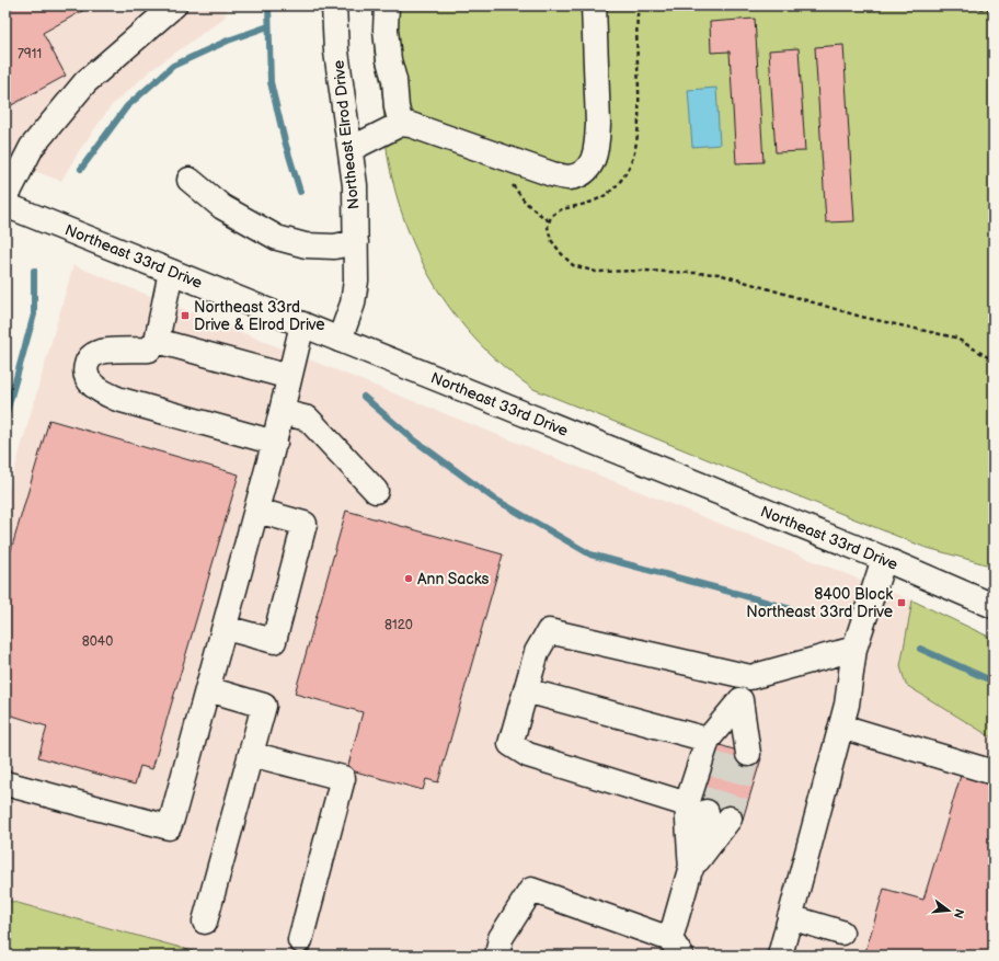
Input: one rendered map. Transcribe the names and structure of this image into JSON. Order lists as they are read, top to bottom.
{
  "streets": {
    "main road": ["Northeast Elrod Drive", "Northeast 33rd Drive"]
  },
  "crossings": [
    ["Northeast Elrod Drive", "Northeast 33rd Drive"]
  ],
  "places": {
    "transit": ["Northeast 33rd Drive & Elrod Drive", "8400 Block Northeast 33rd Drive"],
    "other": ["Ann Sacks"]
  },
  "house_numbers": ["7911", "8120", "8040"],
  "north": "right"
}
